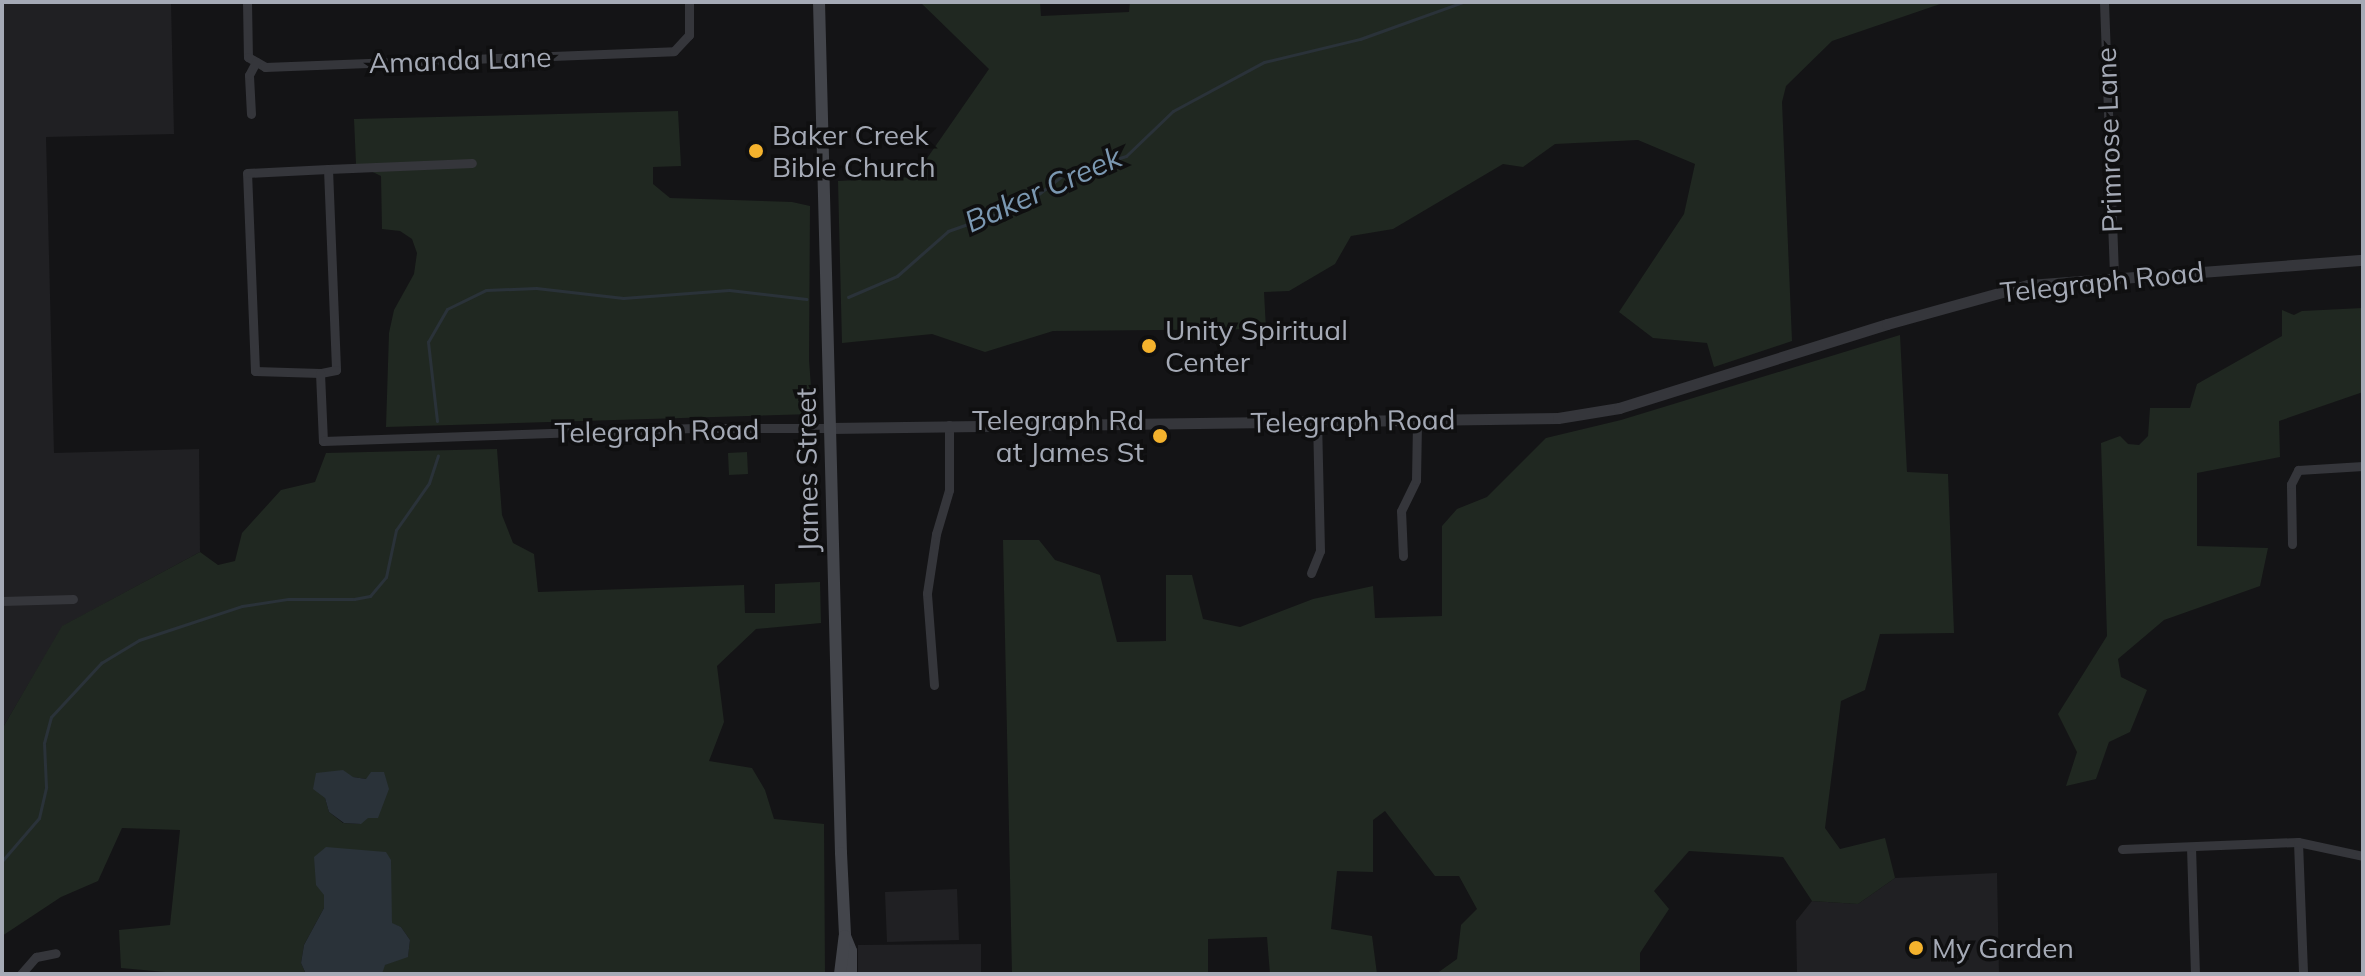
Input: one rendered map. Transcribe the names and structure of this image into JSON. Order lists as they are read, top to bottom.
{
  "streets": {
    "main road": ["James Street"],
    "street": ["Amanda Lane", "Primrose Lane", "Telegraph Road"]
  },
  "crossings": [
    ["Primrose Lane", "Telegraph Road"],
    ["Telegraph Road", "James Street"]
  ],
  "water": ["Baker Creek"],
  "places": [
    "Baker Creek Bible Church",
    "Unity Spiritual Center",
    "Telegraph Rd at James St",
    "My Garden"
  ]
}
